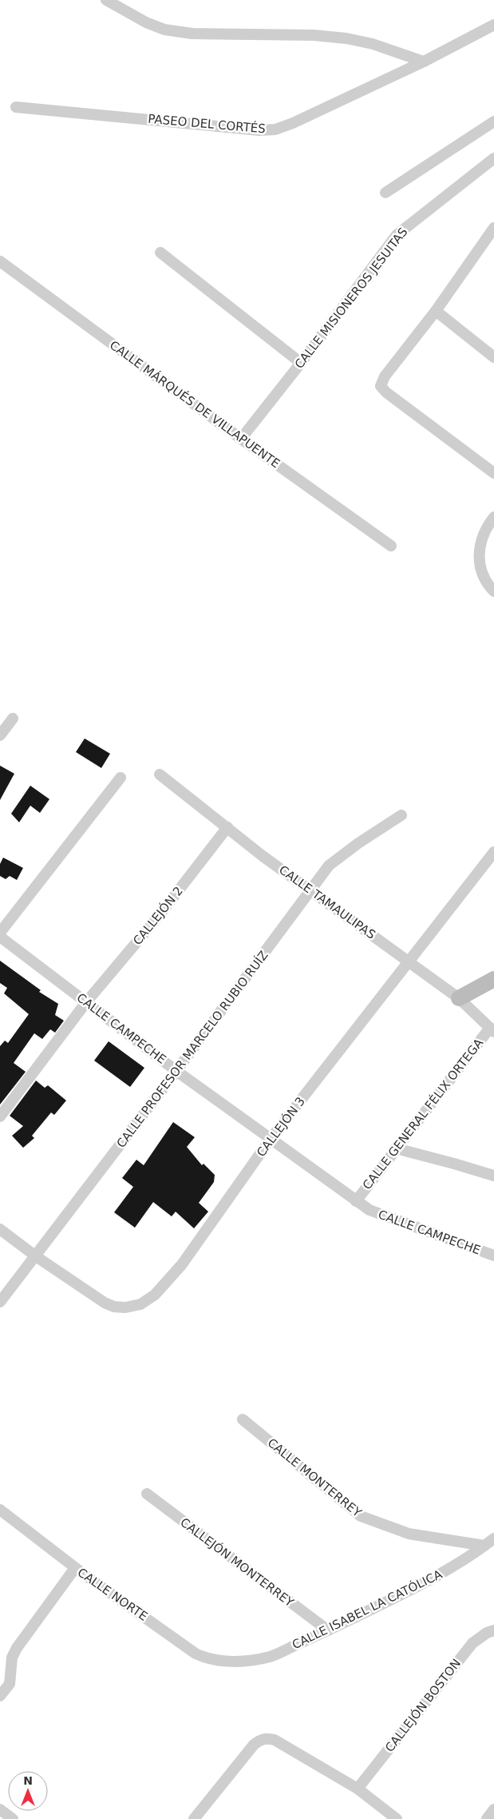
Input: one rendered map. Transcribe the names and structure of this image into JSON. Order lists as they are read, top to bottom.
{
  "streets": {
    "street": [
      "PASEO DEL CORTÉS",
      "CALLE MISIONEROS JESUITAS",
      "CALLE MÁRQUÉS DE VILLAPUENTE",
      "CALLE TAMAULIPAS",
      "CALLEJÓN 2",
      "CALLE CAMPECHE",
      "CALLE PROFESOR MARCELO RUBIO RUÍZ",
      "CALLE GENERAL FÉLIX ORTEGA",
      "CALLEJÓN 3",
      "CALLE MONTERREY",
      "CALLEJÓN MONTERREY",
      "CALLE NORTE",
      "CALLE ISABEL LA CATÓLICA",
      "CALLEJÓN BOSTON"
    ]
  },
  "crossings": [
    ["CALLE MISIONEROS JESUITAS", "CALLE MÁRQUÉS DE VILLAPUENTE"],
    ["CALLE TAMAULIPAS", "CALLEJÓN 2"],
    ["CALLE TAMAULIPAS", "CALLE PROFESOR MARCELO RUBIO RUÍZ"],
    ["CALLE TAMAULIPAS", "CALLE GENERAL FÉLIX ORTEGA"],
    ["CALLE TAMAULIPAS", "CALLEJÓN 3"],
    ["CALLEJÓN 2", "CALLE CAMPECHE"],
    ["CALLE CAMPECHE", "CALLE PROFESOR MARCELO RUBIO RUÍZ"],
    ["CALLE CAMPECHE", "CALLE GENERAL FÉLIX ORTEGA"],
    ["CALLE CAMPECHE", "CALLEJÓN 3"],
    ["CALLE PROFESOR MARCELO RUBIO RUÍZ", "CALLEJÓN 3"],
    ["CALLE MONTERREY", "CALLE ISABEL LA CATÓLICA"],
    ["CALLEJÓN MONTERREY", "CALLE ISABEL LA CATÓLICA"],
    ["CALLE NORTE", "CALLE ISABEL LA CATÓLICA"]
  ],
  "north": "top"
}
